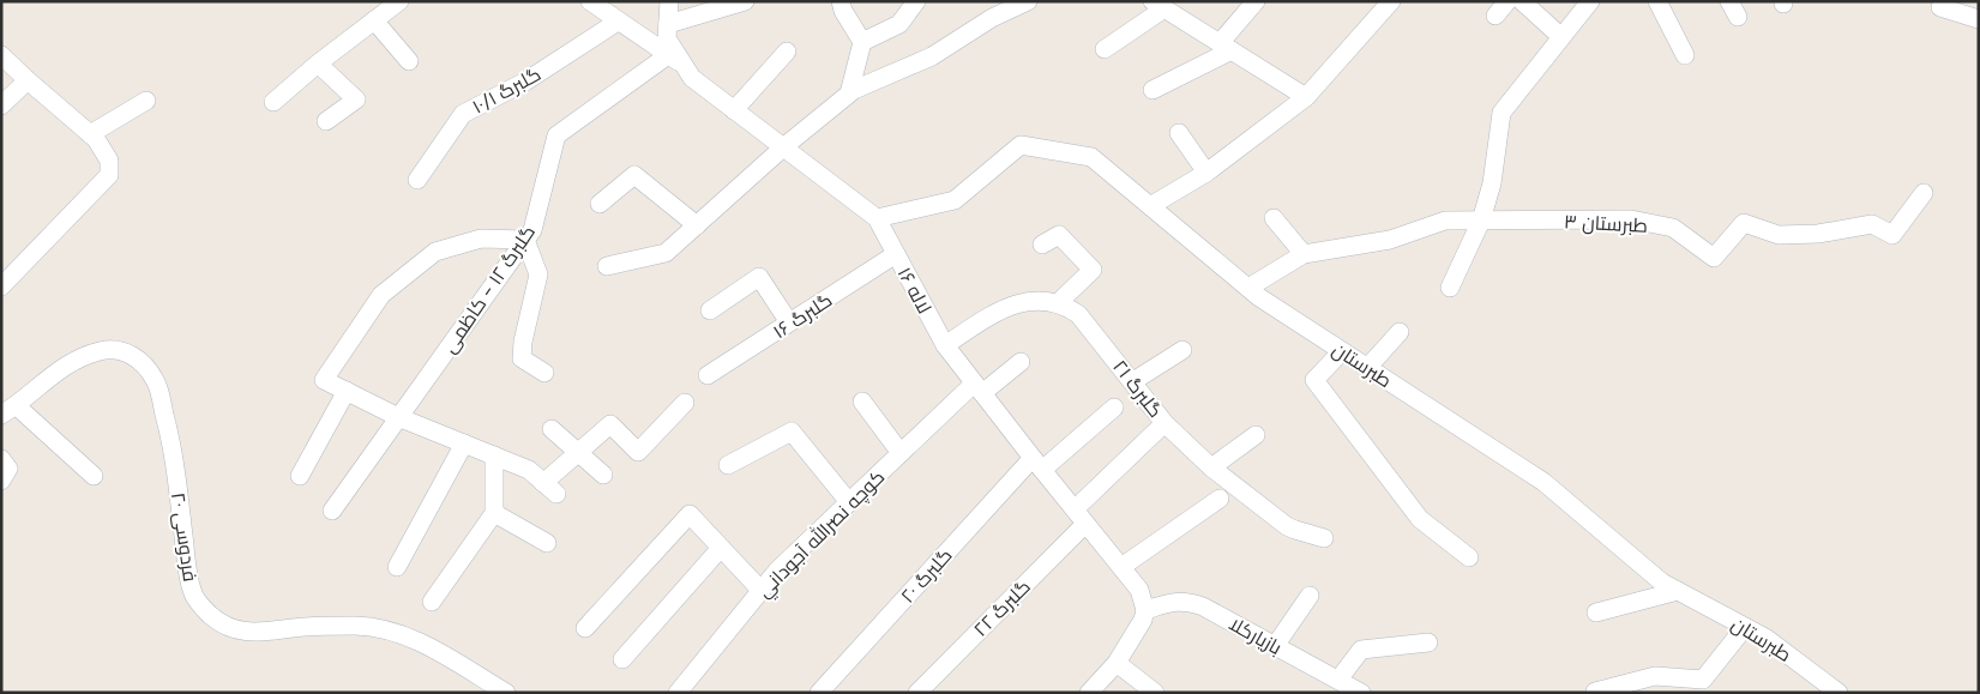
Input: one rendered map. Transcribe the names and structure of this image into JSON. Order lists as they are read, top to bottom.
{
  "streets": {
    "street": [
      "گلبرگ ۱۰/۱",
      "طبرستان ۳",
      "گلبرگ ۱۲ - کاظمی",
      "لاله ۱۶",
      "گلبرگ ۱۶",
      "طبرستان",
      "گلبرگ ۲۱",
      "كوچه نصرالله آجوداني",
      "فردوسی ۲۰",
      "گلبرگ ۲۰",
      "گلبرگ ۲۲",
      "بازیارکلا"
    ]
  },
  "crossings": [
    ["طبرستان ۳", "طبرستان"],
    ["لاله ۱۶", "گلبرگ ۱۶"],
    ["لاله ۱۶", "طبرستان"],
    ["لاله ۱۶", "گلبرگ ۲۱"],
    ["لاله ۱۶", "كوچه نصرالله آجوداني"],
    ["لاله ۱۶", "گلبرگ ۲۰"],
    ["لاله ۱۶", "گلبرگ ۲۲"],
    ["لاله ۱۶", "بازیارکلا"],
    ["گلبرگ ۲۱", "گلبرگ ۲۲"]
  ]
}
